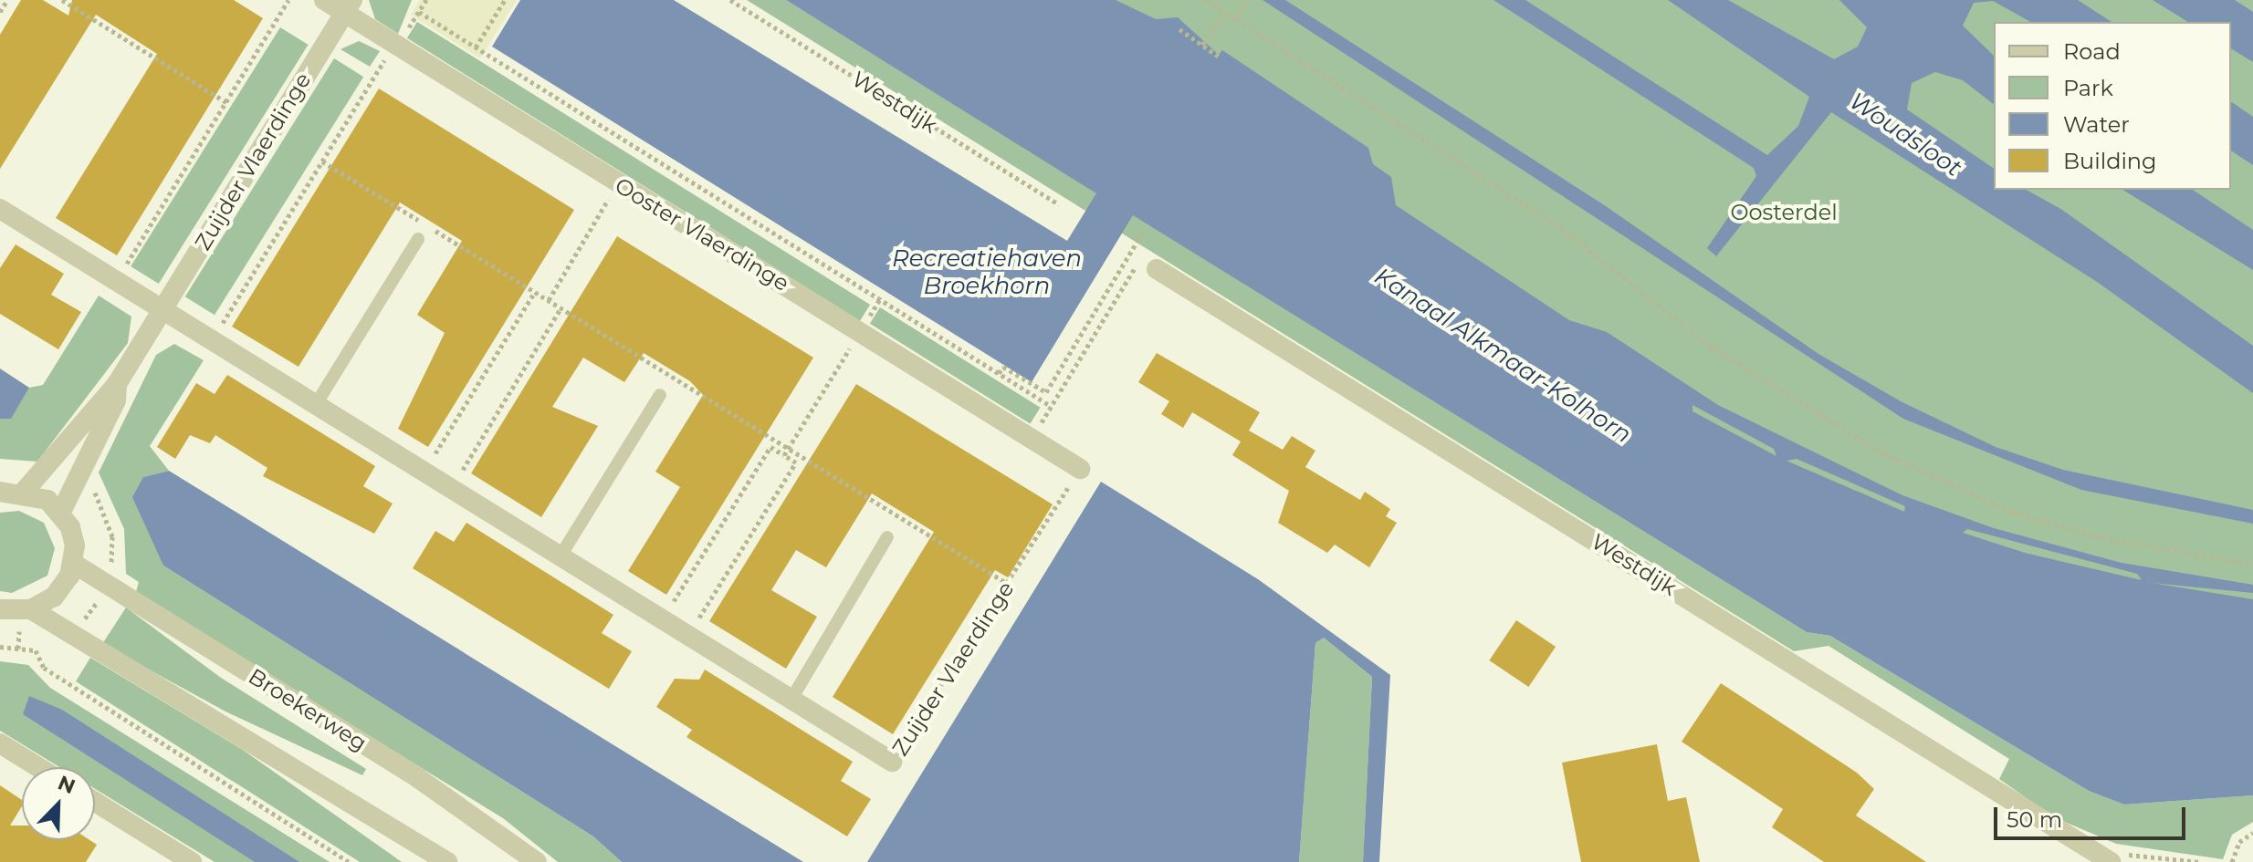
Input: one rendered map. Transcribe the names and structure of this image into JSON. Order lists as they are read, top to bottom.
{
  "streets": {
    "street": [
      "Westdijk",
      "Zuijder Vlaerdinge",
      "Ooster Vlaerdinge",
      "Broekerweg"
    ]
  },
  "crossings": [
    ["Westdijk", "Ooster Vlaerdinge"],
    ["Zuijder Vlaerdinge", "Ooster Vlaerdinge"]
  ],
  "water": ["Woudsloot", "Recreatiehaven Broekhorn", "Kanaal Alkmaar-Kolhorn"],
  "parks": ["Oosterdel"],
  "legend": [
    "Road",
    "Park",
    "Water",
    "Building"
  ],
  "scale_bar": "50 m",
  "north": "top right"
}
